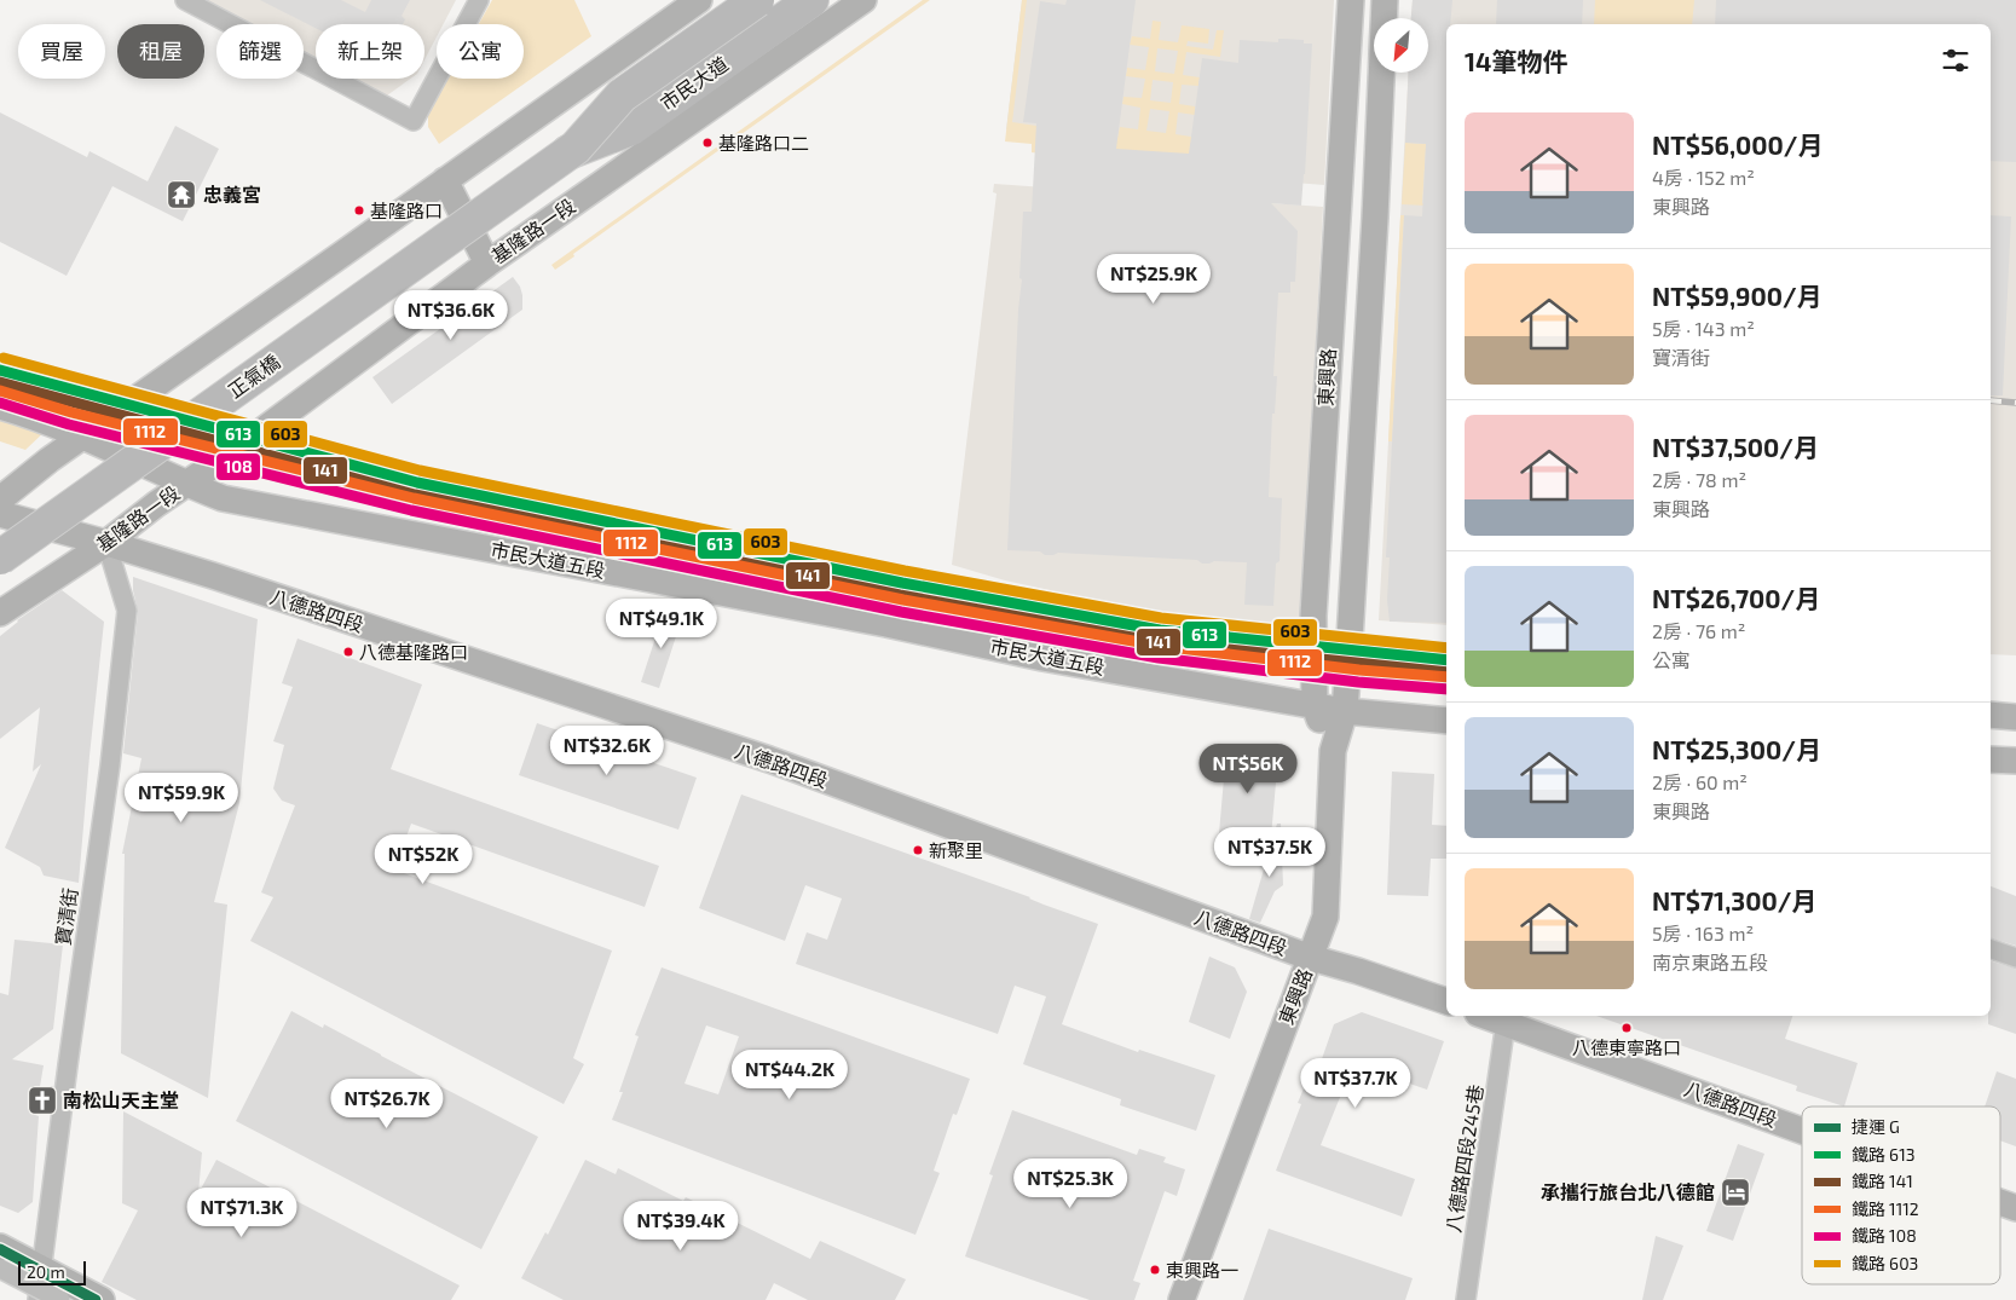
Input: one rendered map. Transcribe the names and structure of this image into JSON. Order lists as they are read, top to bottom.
{
  "streets": {
    "highway": ["市民大道", "正氣橋"],
    "street": [
      "基隆路一段",
      "東興路",
      "市民大道五段",
      "八德路四段",
      "寶清街",
      "八德路四段245巷"
    ]
  },
  "crossings": [
    ["市民大道", "正氣橋"],
    ["基隆路一段", "市民大道五段"],
    ["基隆路一段", "八德路四段"],
    ["基隆路一段", "寶清街"],
    ["東興路", "市民大道五段"],
    ["東興路", "八德路四段"],
    ["八德路四段", "寶清街"],
    ["八德路四段", "八德路四段245巷"]
  ],
  "places": {
    "other": [
      "基隆路口二",
      "基隆路口",
      "八德基隆路口",
      "新聚里",
      "八德東寧路口",
      "東興路一"
    ],
    "temple": ["忠義宮"],
    "church": ["南松山天主堂"],
    "hotel": ["承攜行旅台北八德館"]
  },
  "lines": [
    "rail line 603",
    "rail line 613",
    "rail line 141",
    "rail line 1112",
    "rail line 108",
    "metro line G"
  ],
  "legend": [
    "捷運 G",
    "鐵路 613",
    "鐵路 141",
    "鐵路 1112",
    "鐵路 108",
    "鐵路 603"
  ],
  "scale_bar": "20 m",
  "north": "bottom left",
  "page": {
    "chip": [
      "買屋",
      "租屋",
      "篩選",
      "新上架",
      "公寓"
    ],
    "heading": "14筆物件",
    "list": [
      {
        "name": "NT$56,000/月",
        "note": "4房 · 152 m² · 東興路"
      },
      {
        "name": "NT$59,900/月",
        "note": "5房 · 143 m² · 寶清街"
      },
      {
        "name": "NT$37,500/月",
        "note": "2房 · 78 m² · 東興路"
      },
      {
        "name": "NT$26,700/月",
        "note": "2房 · 76 m² · 公寓"
      },
      {
        "name": "NT$25,300/月",
        "note": "2房 · 60 m² · 東興路"
      },
      {
        "name": "NT$71,300/月",
        "note": "5房 · 163 m² · 南京東路五段"
      }
    ],
    "price": [
      "NT$25.9K",
      "NT$36.6K",
      "NT$49.1K",
      "NT$32.6K",
      "NT$56K",
      "NT$59.9K",
      "NT$37.5K",
      "NT$52K",
      "NT$44.2K",
      "NT$37.7K",
      "NT$26.7K",
      "NT$25.3K",
      "NT$71.3K",
      "NT$39.4K"
    ],
    "scale": "20 m"
  }
}
